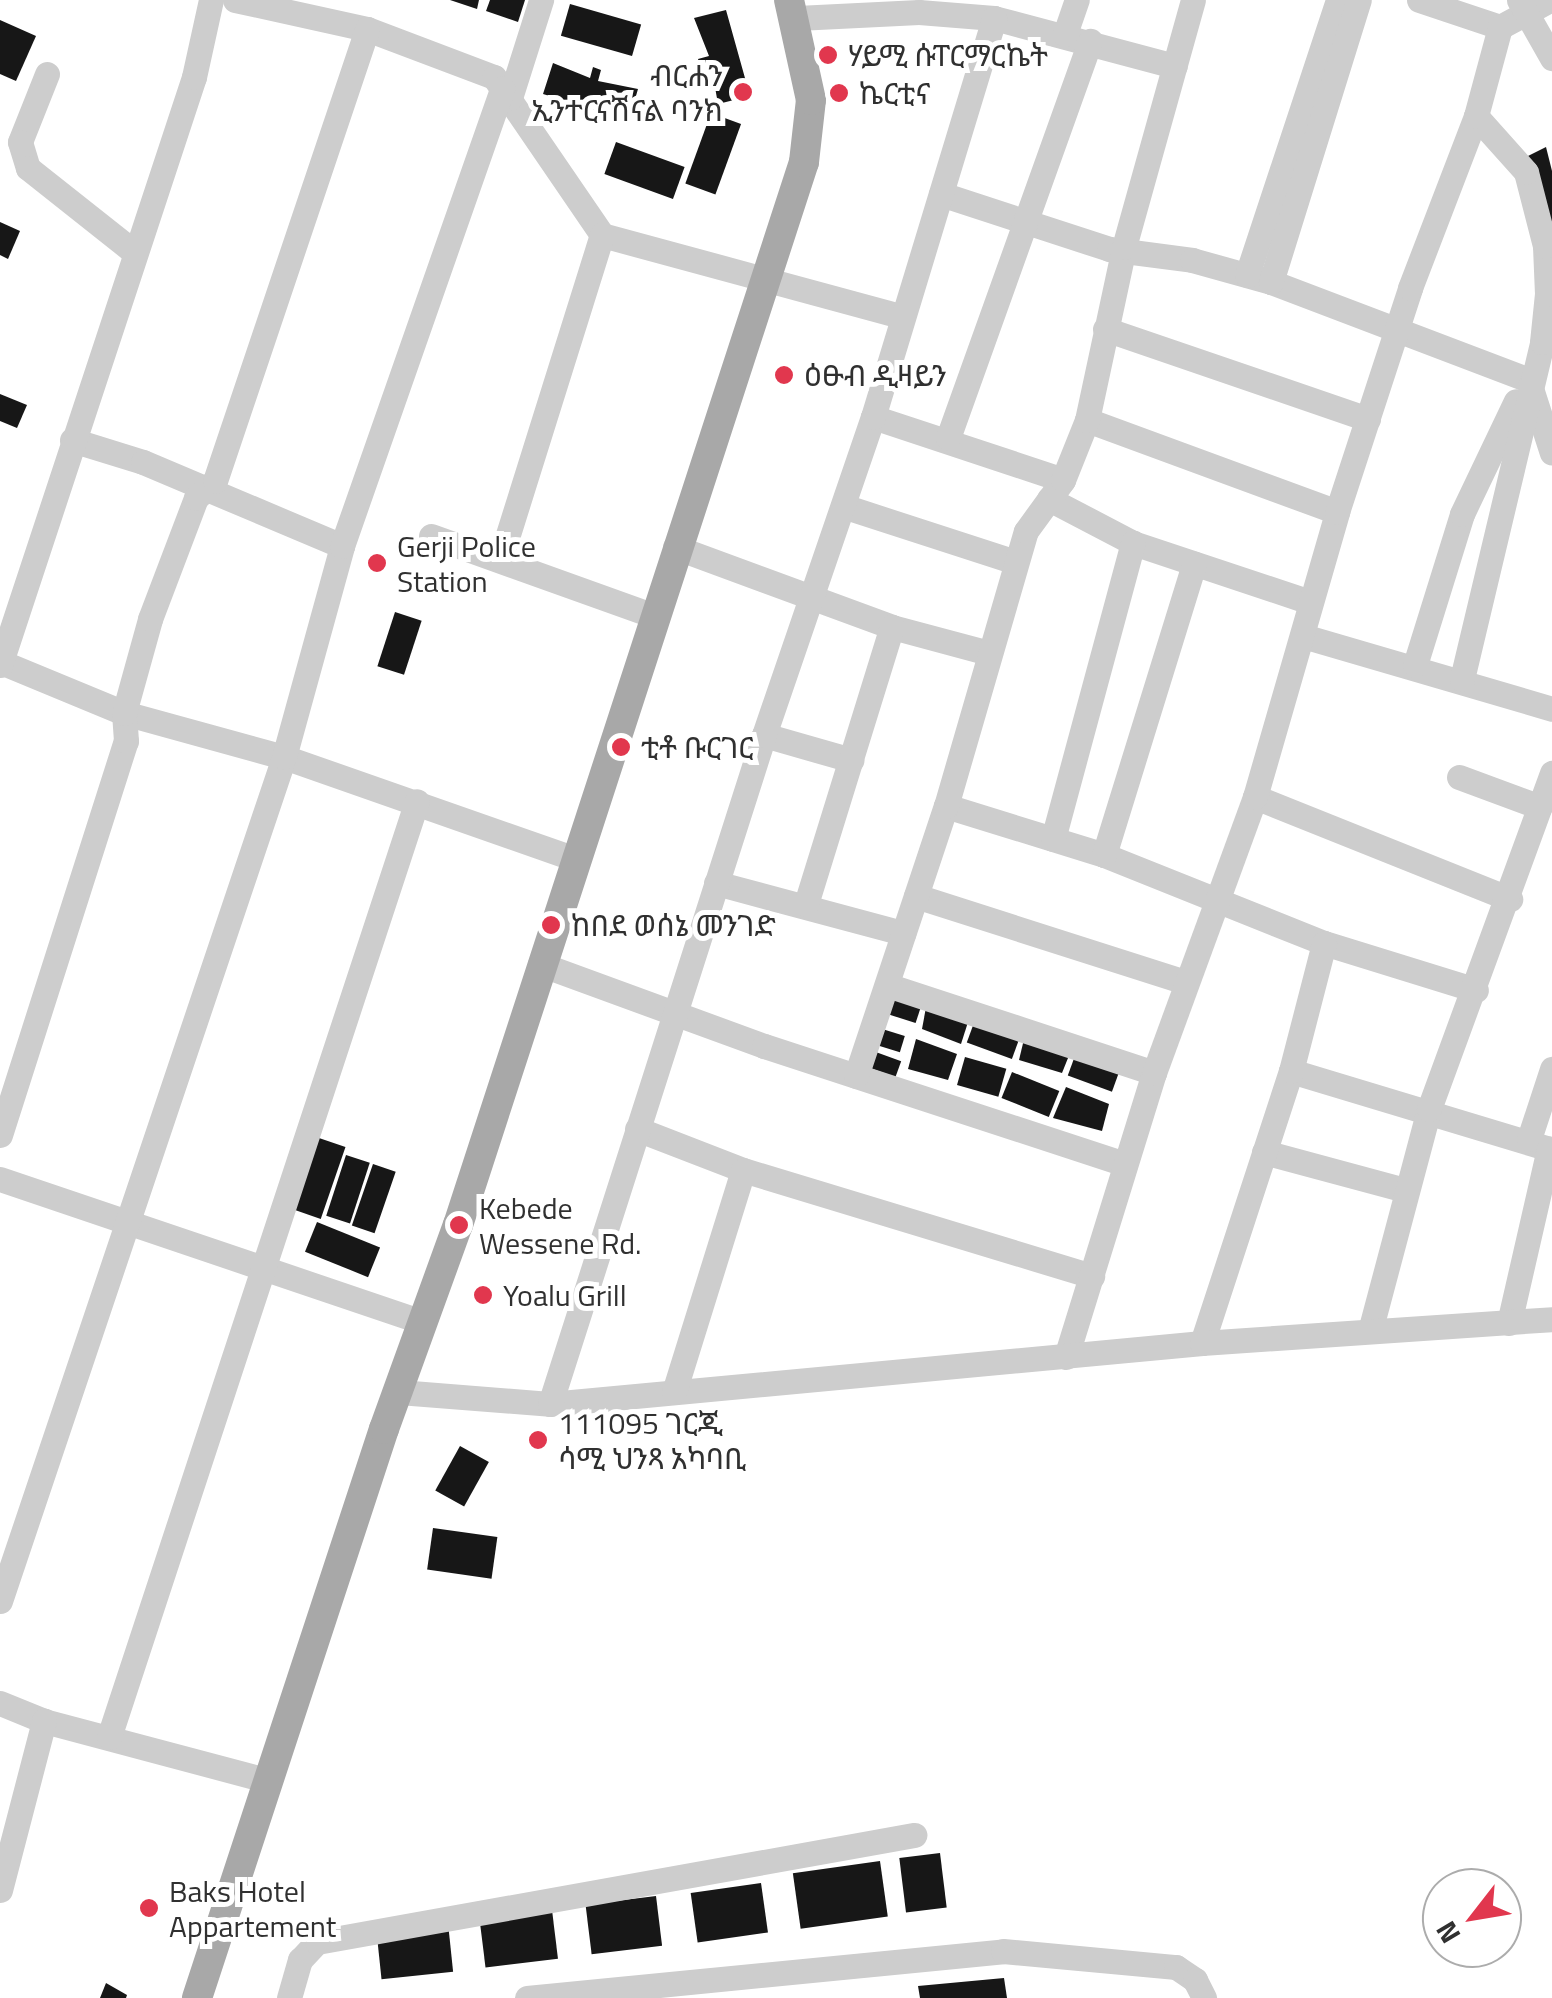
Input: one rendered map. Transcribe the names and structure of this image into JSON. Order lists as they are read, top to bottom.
{
  "places": [
    "ሃይሚ ሱፐርማርኬት",
    "ብርሐን ኢንተርናሽናል ባንክ",
    "ኬርቲና",
    "ዕፁብ ዲዛይን",
    "Gerji Police Station",
    "ቲቶ ቡርገር",
    "ከበደ ወሰኔ መንገድ",
    "Kebede Wessene Rd.",
    "Yoalu Grill",
    "111095 ገርጂ ሳሚ ህንጻ አካባቢ",
    "Baks Hotel Appartement"
  ],
  "north": "bottom left"
}
